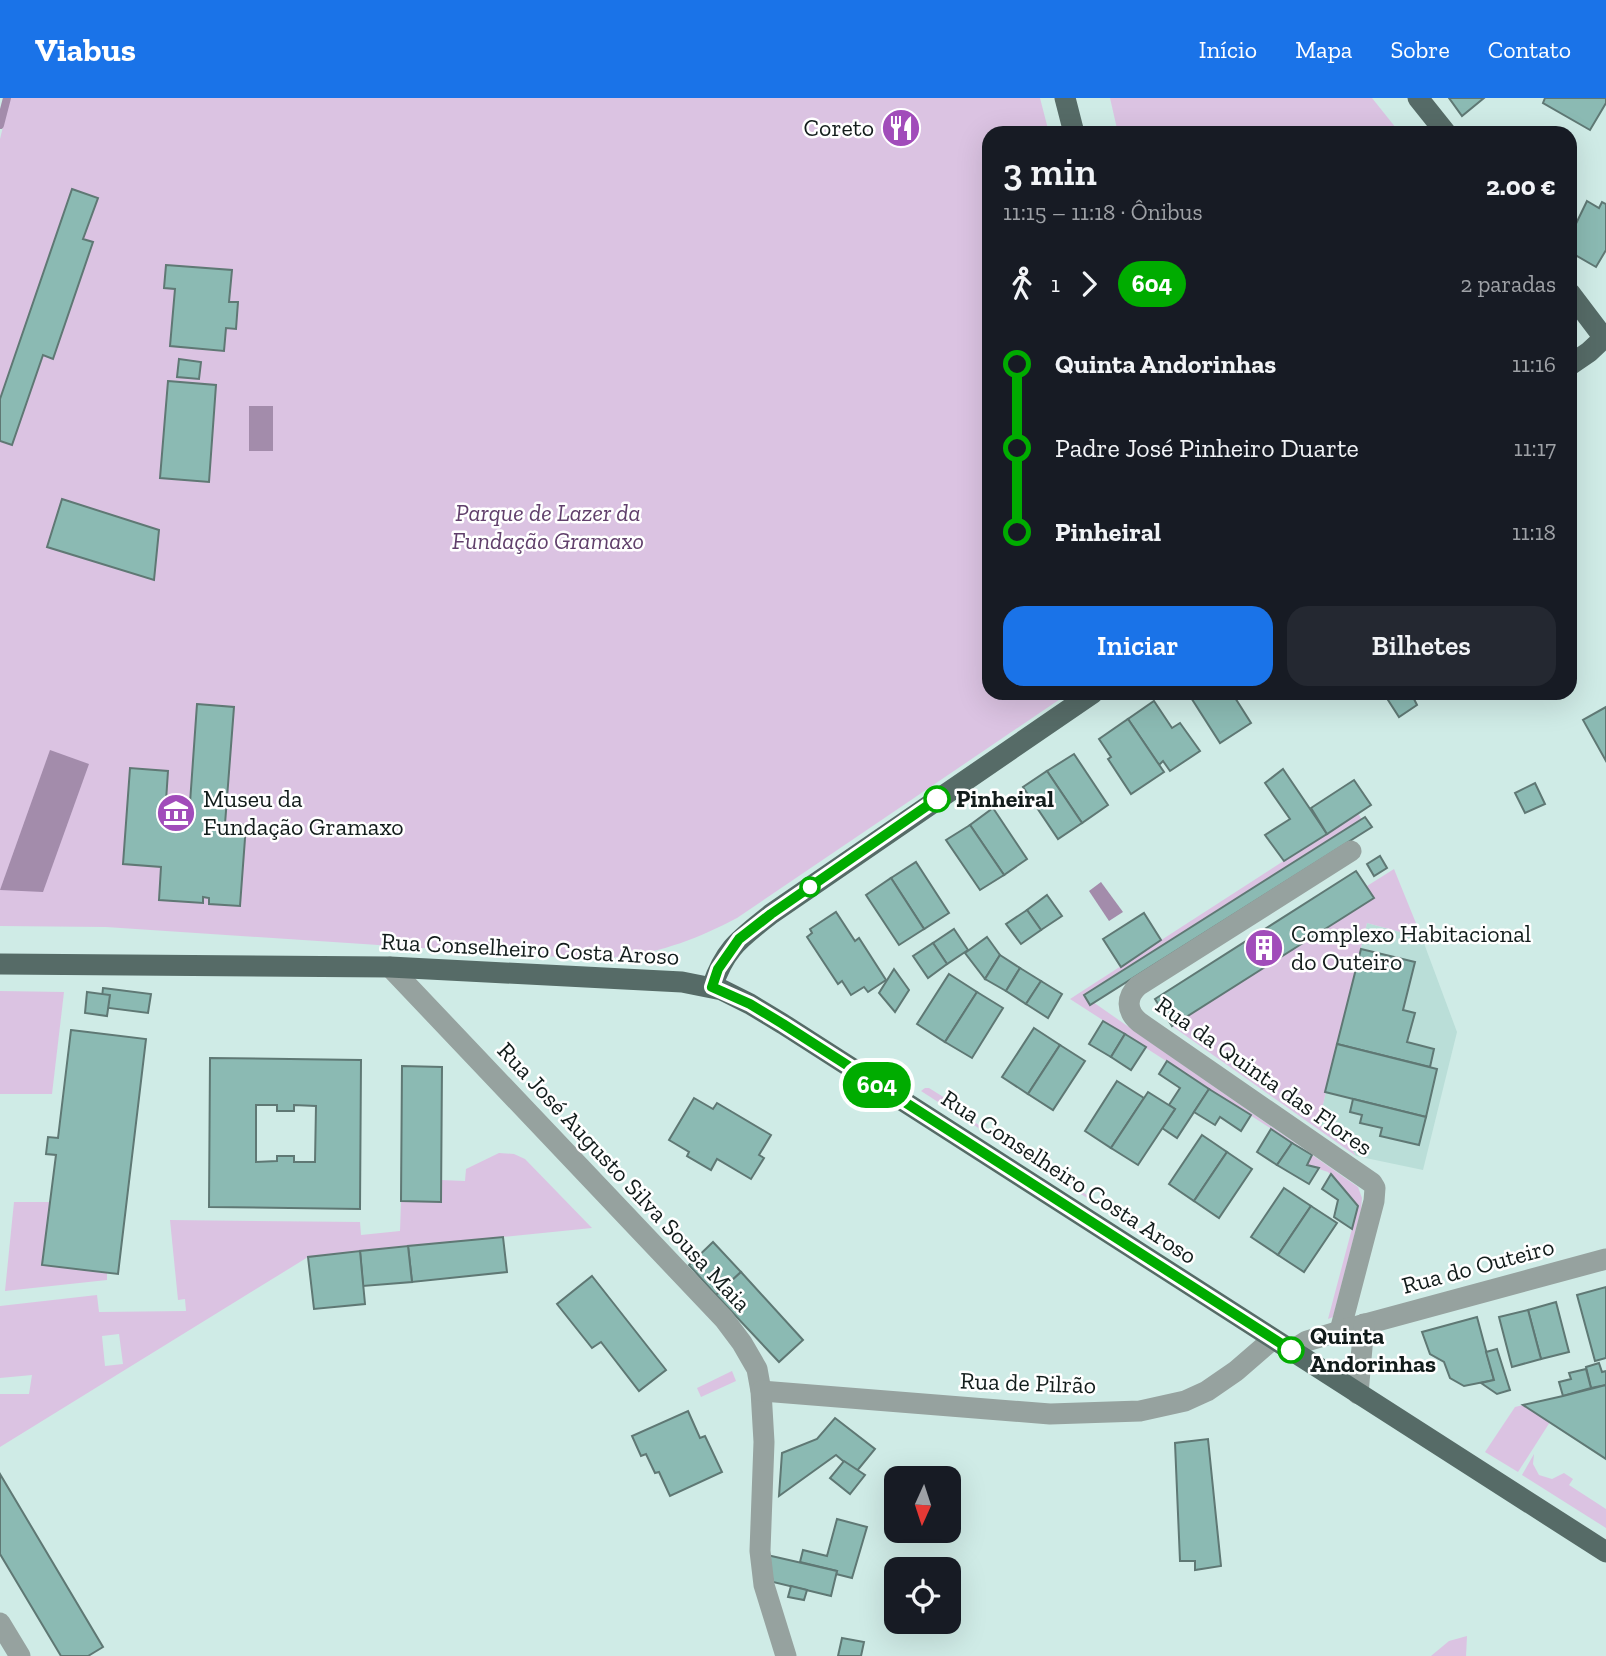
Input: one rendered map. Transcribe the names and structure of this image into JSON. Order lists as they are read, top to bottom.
{
  "streets": {
    "main road": ["Rua Conselheiro Costa Aroso"],
    "street": [
      "Rua da Quinta das Flores",
      "Rua José Augusto Silva Sousa Maia",
      "Rua do Outeiro",
      "Rua de Pilrão"
    ]
  },
  "crossings": [
    ["Rua Conselheiro Costa Aroso", "Rua José Augusto Silva Sousa Maia"],
    ["Rua Conselheiro Costa Aroso", "Rua do Outeiro"],
    ["Rua Conselheiro Costa Aroso", "Rua de Pilrão"],
    ["Rua da Quinta das Flores", "Rua do Outeiro"],
    ["Rua José Augusto Silva Sousa Maia", "Rua de Pilrão"],
    ["Rua do Outeiro", "Rua de Pilrão"]
  ],
  "parks": ["Parque de Lazer da Fundação Gramaxo"],
  "places": {
    "restaurant": ["Coreto"],
    "other": ["Pinheiral", "Quinta Andorinhas"],
    "museum": ["Museu da Fundação Gramaxo"],
    "building": ["Complexo Habitacional do Outeiro"]
  },
  "lines": ["bus line 604"],
  "north": "bottom",
  "page": {
    "header": "Viabus",
    "nav": [
      "Início",
      "Mapa",
      "Sobre",
      "Contato"
    ],
    "on_map": "604",
    "heading": ["3 min", "11:15 – 11:18 · Ônibus", "2.00 €"],
    "legs": ["1", "604", "2 paradas"],
    "list": [
      {
        "name": "Quinta Andorinhas",
        "value": "11:16"
      },
      {
        "name": "Padre José Pinheiro Duarte",
        "value": "11:17"
      },
      {
        "name": "Pinheiral",
        "value": "11:18"
      }
    ],
    "buttons": ["Iniciar", "Bilhetes"]
  }
}
